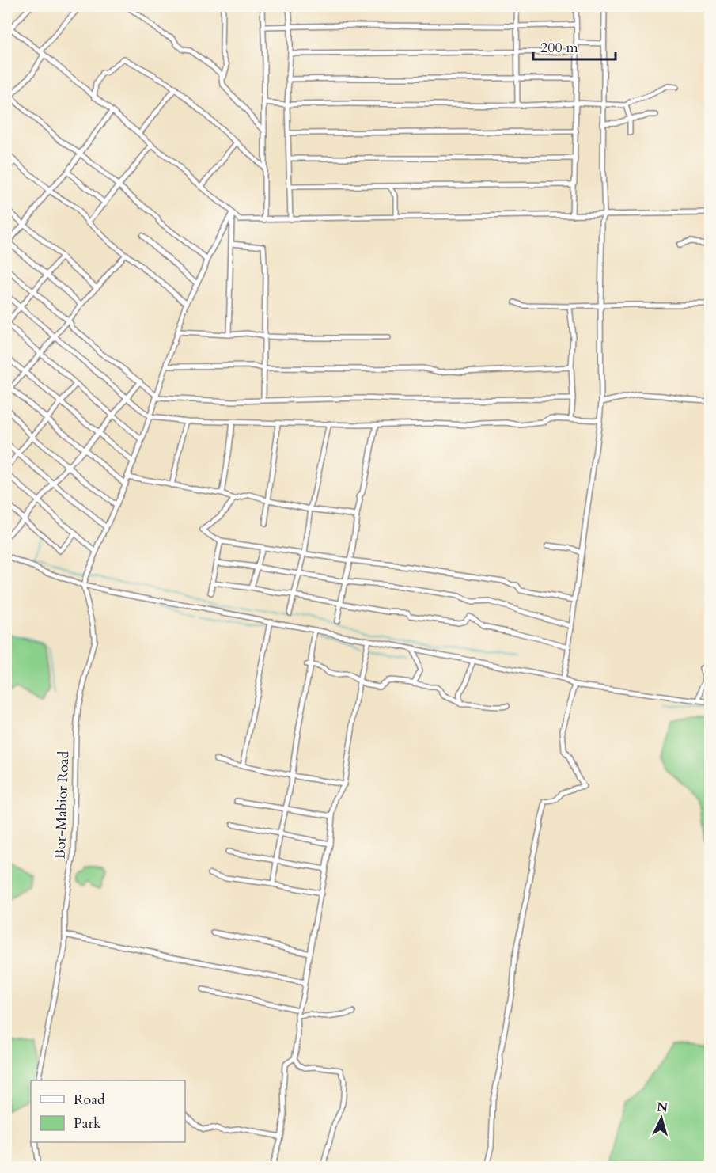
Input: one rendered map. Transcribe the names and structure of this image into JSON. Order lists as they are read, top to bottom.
{
  "streets": {
    "street": ["Bor-Mabior Road"]
  },
  "legend": ["Road", "Park"],
  "scale_bar": "200 m",
  "north": "top"
}
